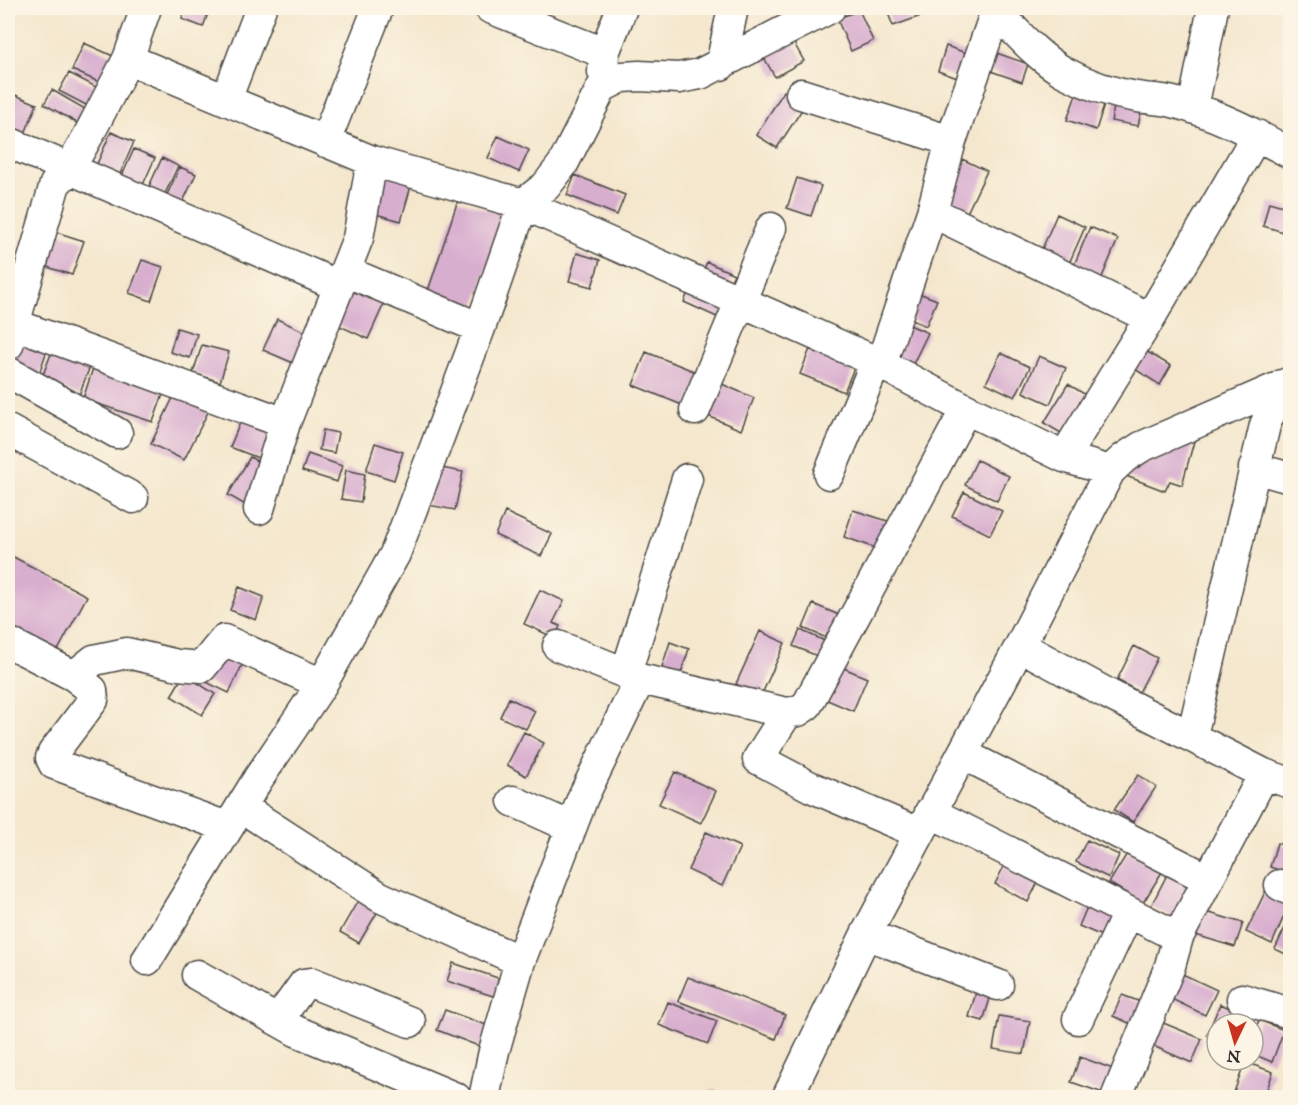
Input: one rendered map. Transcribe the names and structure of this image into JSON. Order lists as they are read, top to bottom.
{
  "north": "bottom"
}
